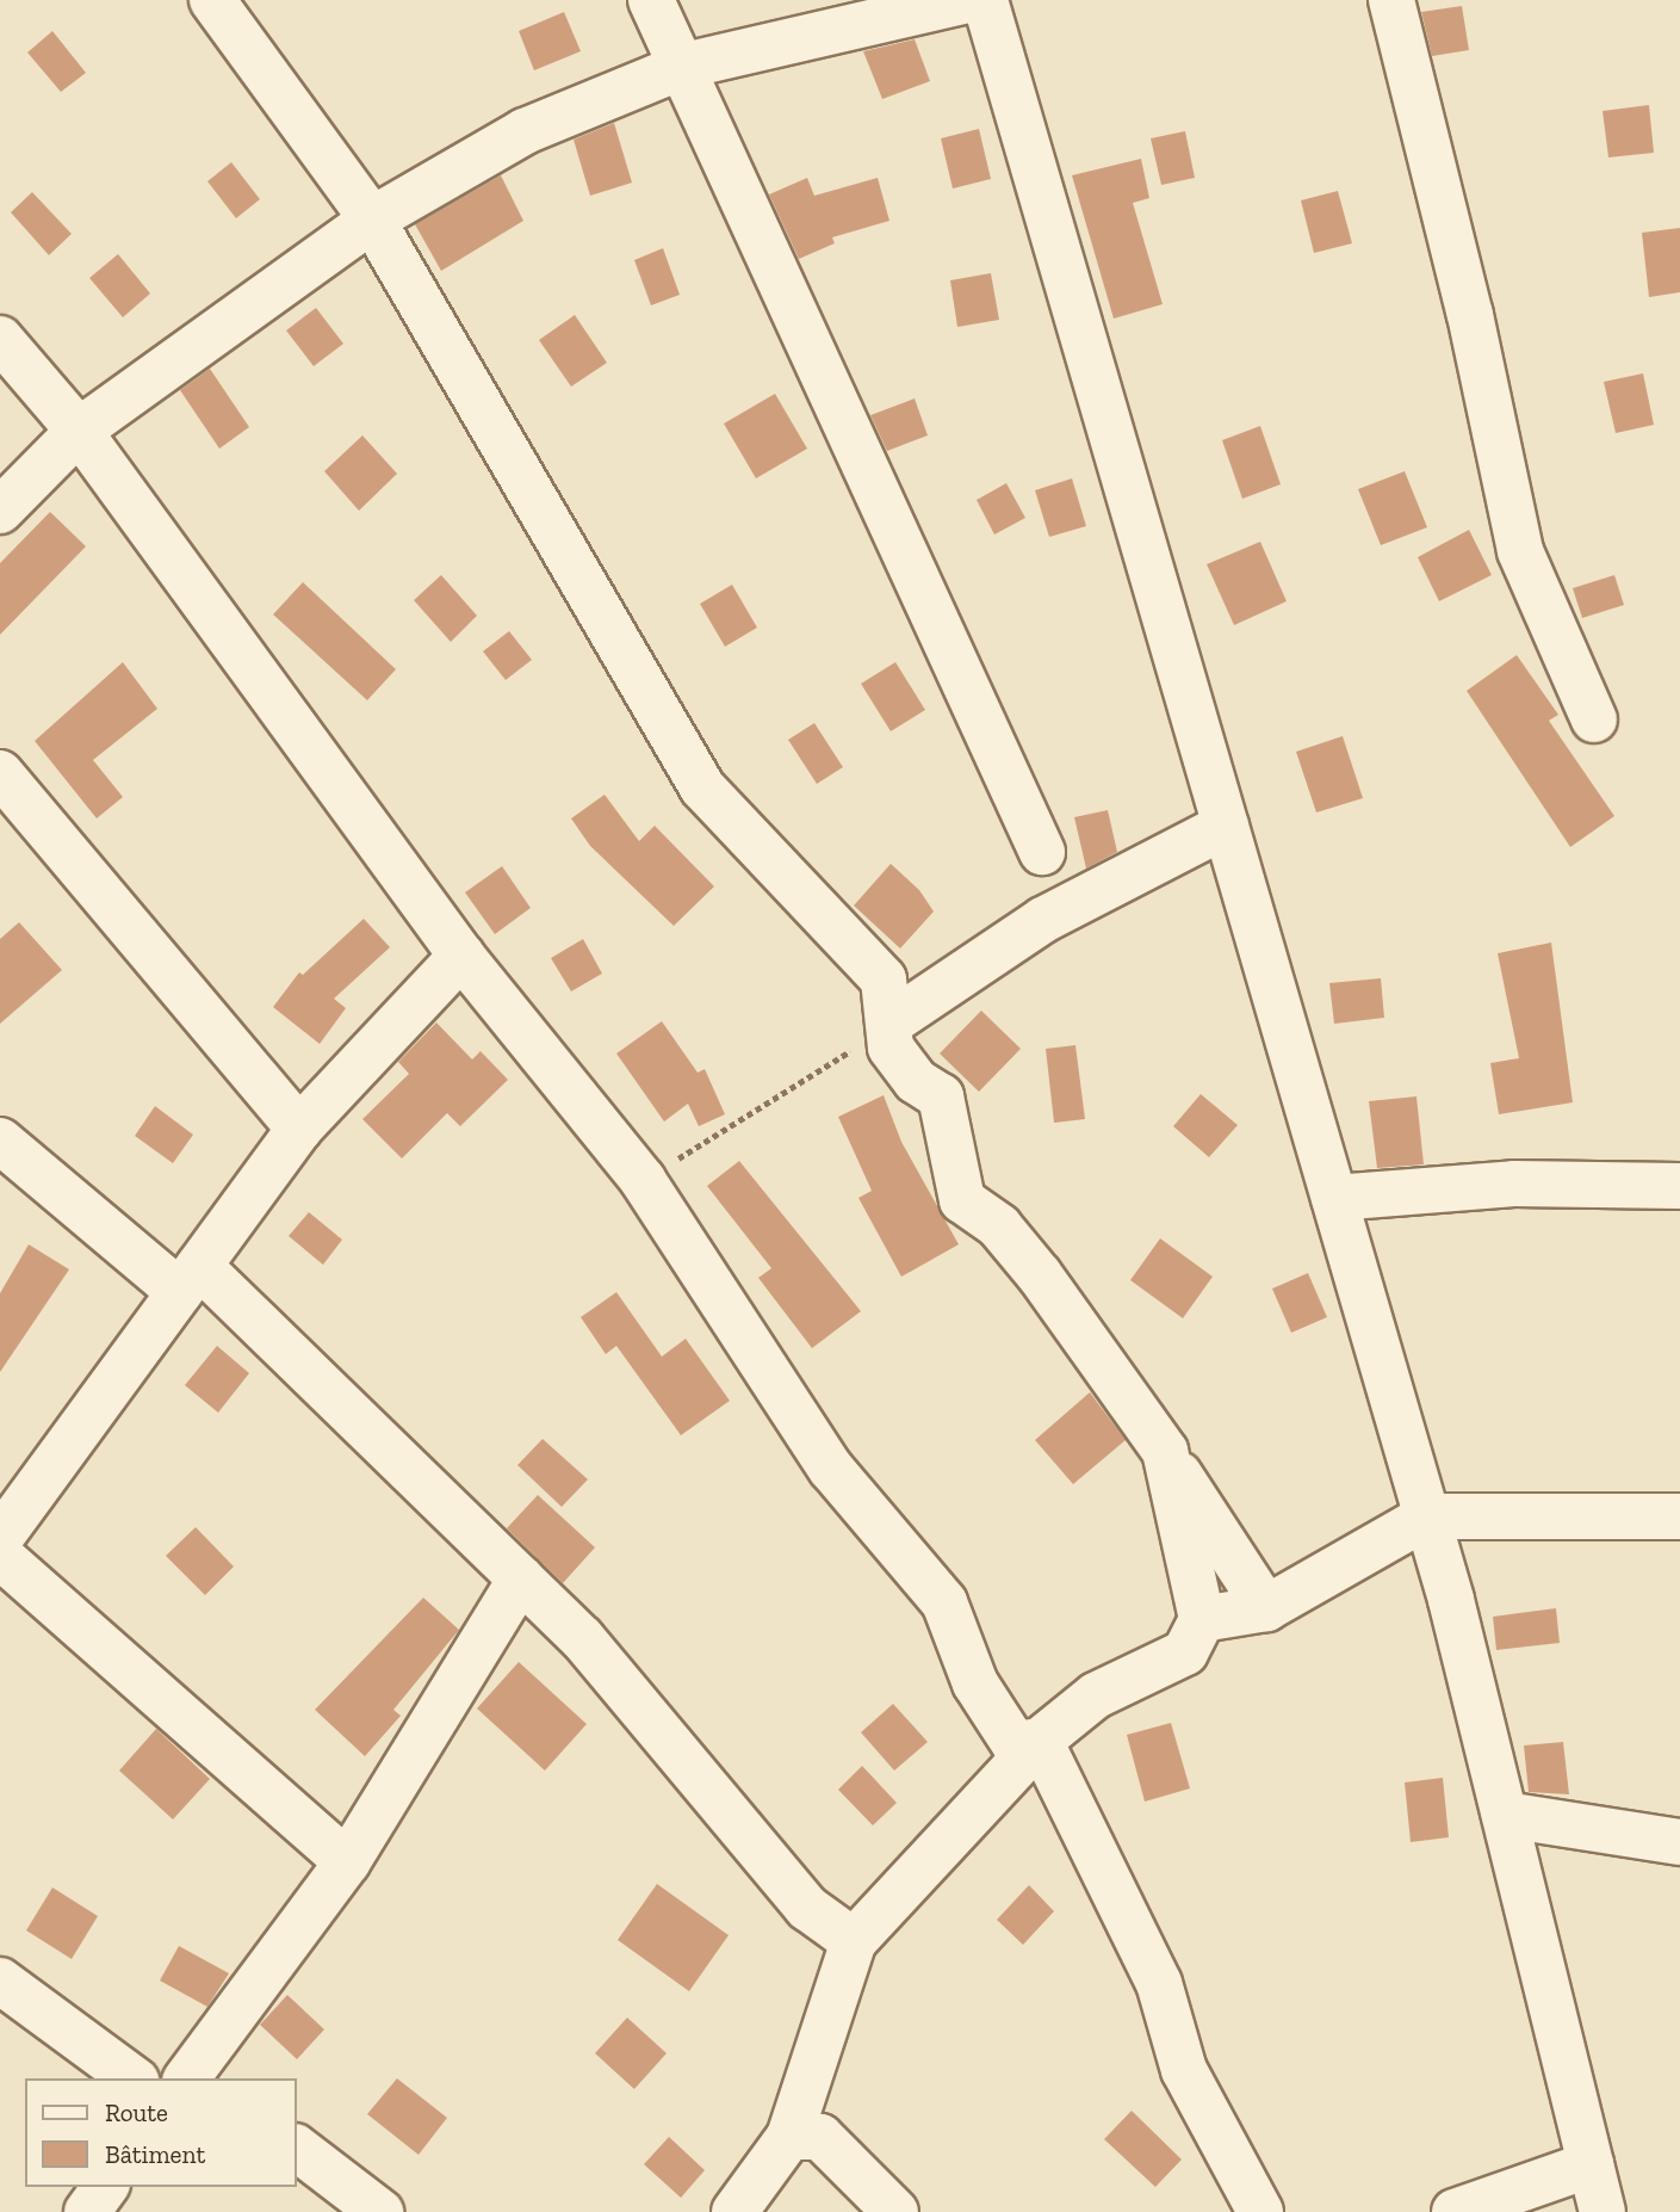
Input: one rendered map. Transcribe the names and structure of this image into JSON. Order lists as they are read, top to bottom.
{
  "legend": ["Route", "Bâtiment"]
}
